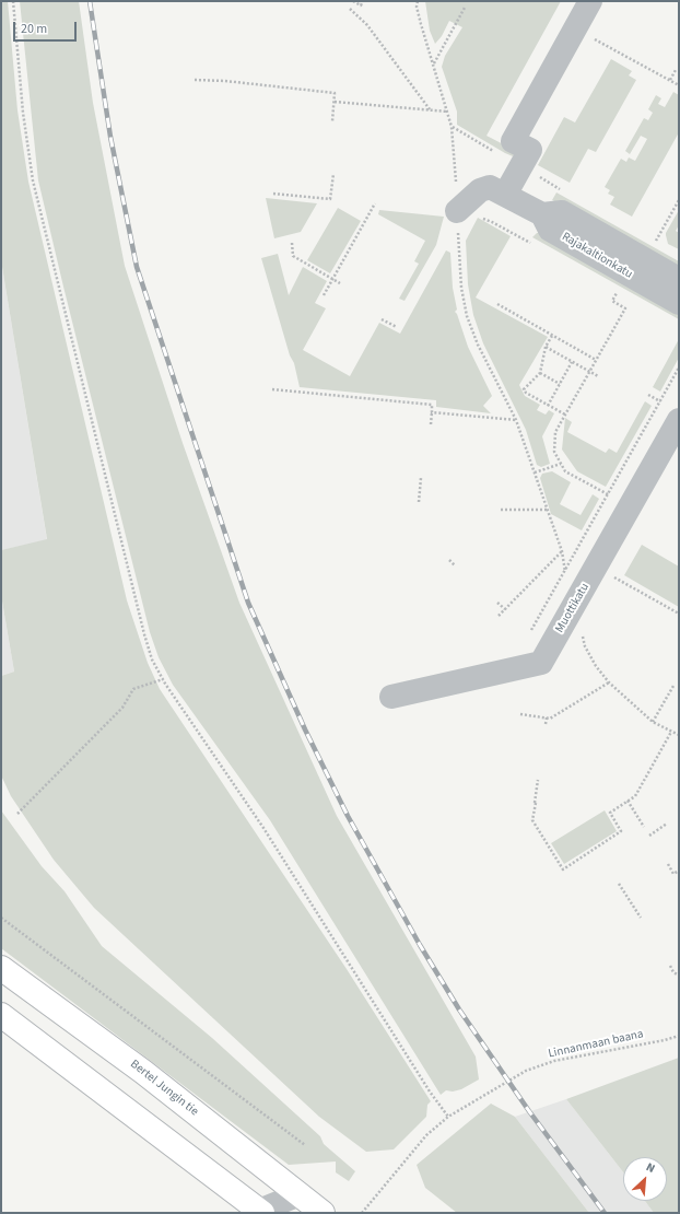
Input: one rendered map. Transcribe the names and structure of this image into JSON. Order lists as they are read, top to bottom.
{
  "streets": {
    "main road": ["Bertel Jungin tie"],
    "street": ["Rajakaltionkatu", "Muottikatu"],
    "path": ["Linnanmaan baana"]
  },
  "scale_bar": "20 m",
  "north": "top right"
}
